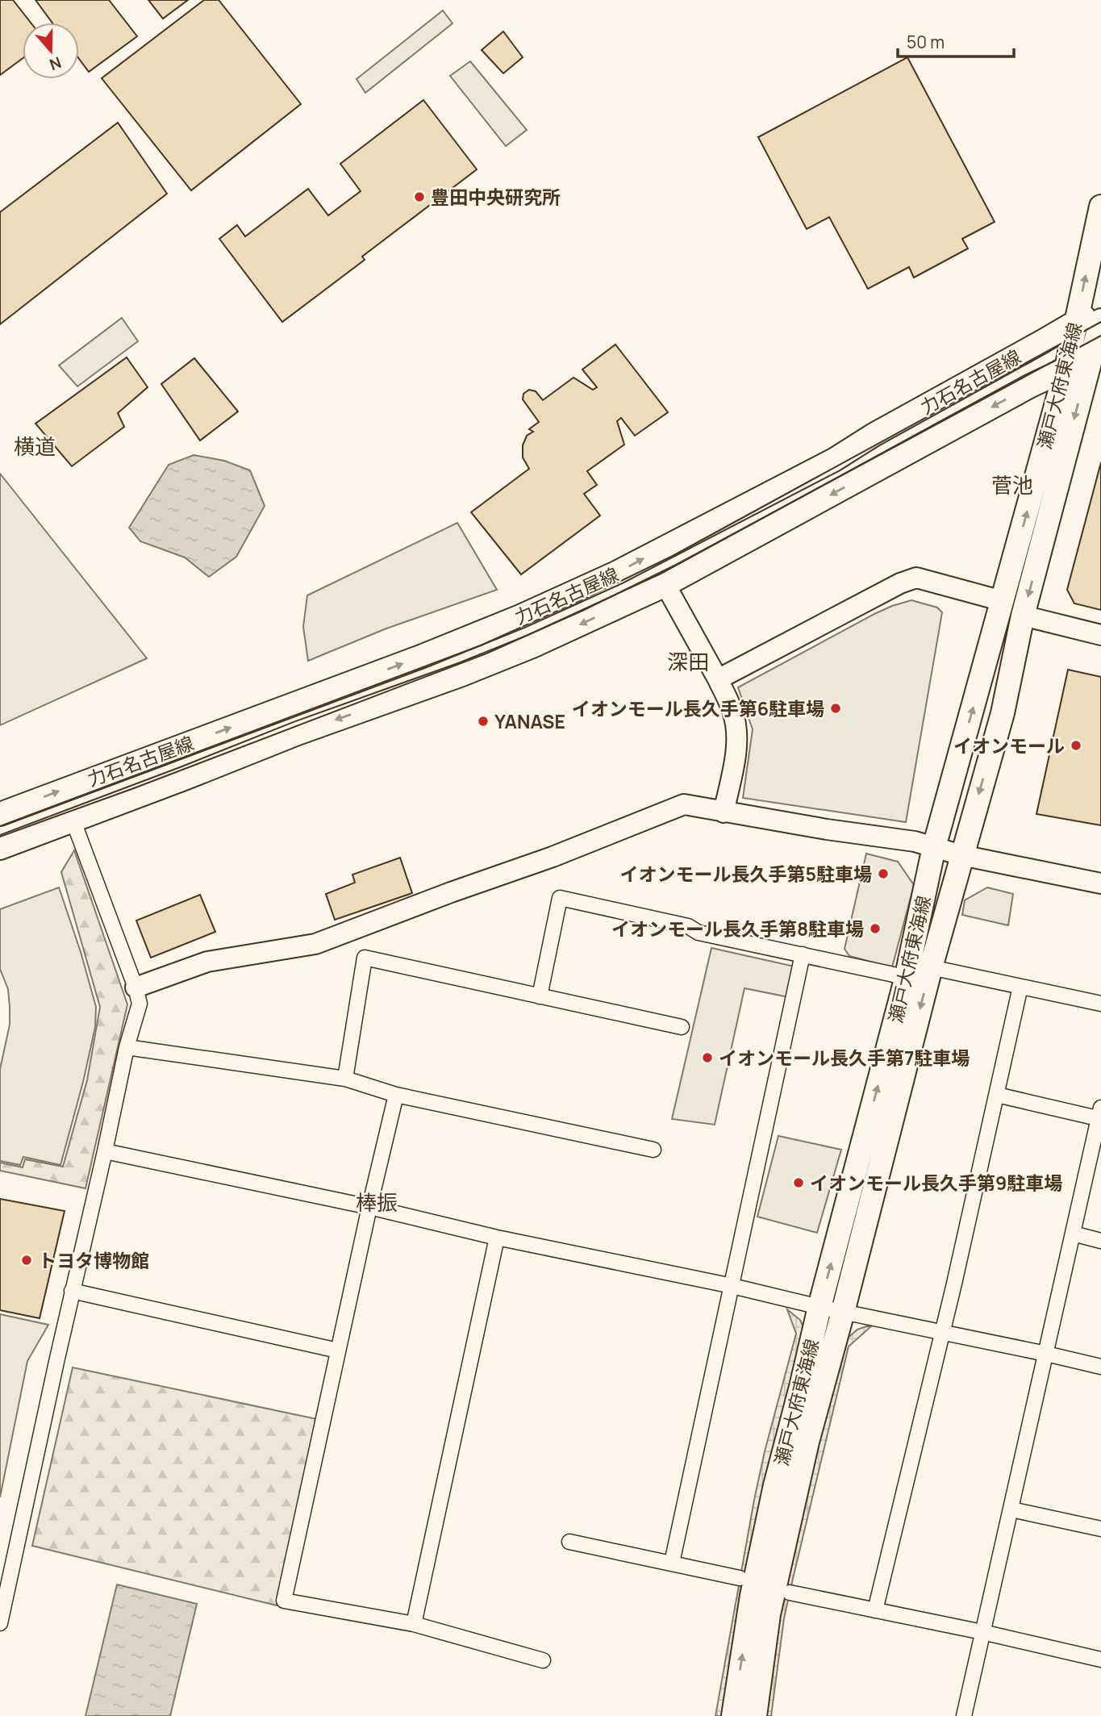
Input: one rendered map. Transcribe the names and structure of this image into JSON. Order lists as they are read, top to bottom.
{
  "streets": {
    "main road": ["力石名古屋線", "瀬戸大府東海線"]
  },
  "crossings": [
    ["力石名古屋線", "瀬戸大府東海線"]
  ],
  "districts": [
    "横道",
    "菅池",
    "深田",
    "棒振"
  ],
  "places": [
    "豊田中央研究所",
    "イオンモール長久手第6駐車場",
    "YANASE",
    "イオンモール",
    "イオンモール長久手第5駐車場",
    "イオンモール長久手第8駐車場",
    "イオンモール長久手第7駐車場",
    "イオンモール長久手第9駐車場",
    "トヨタ博物館"
  ],
  "scale_bar": "50 m",
  "north": "bottom"
}
